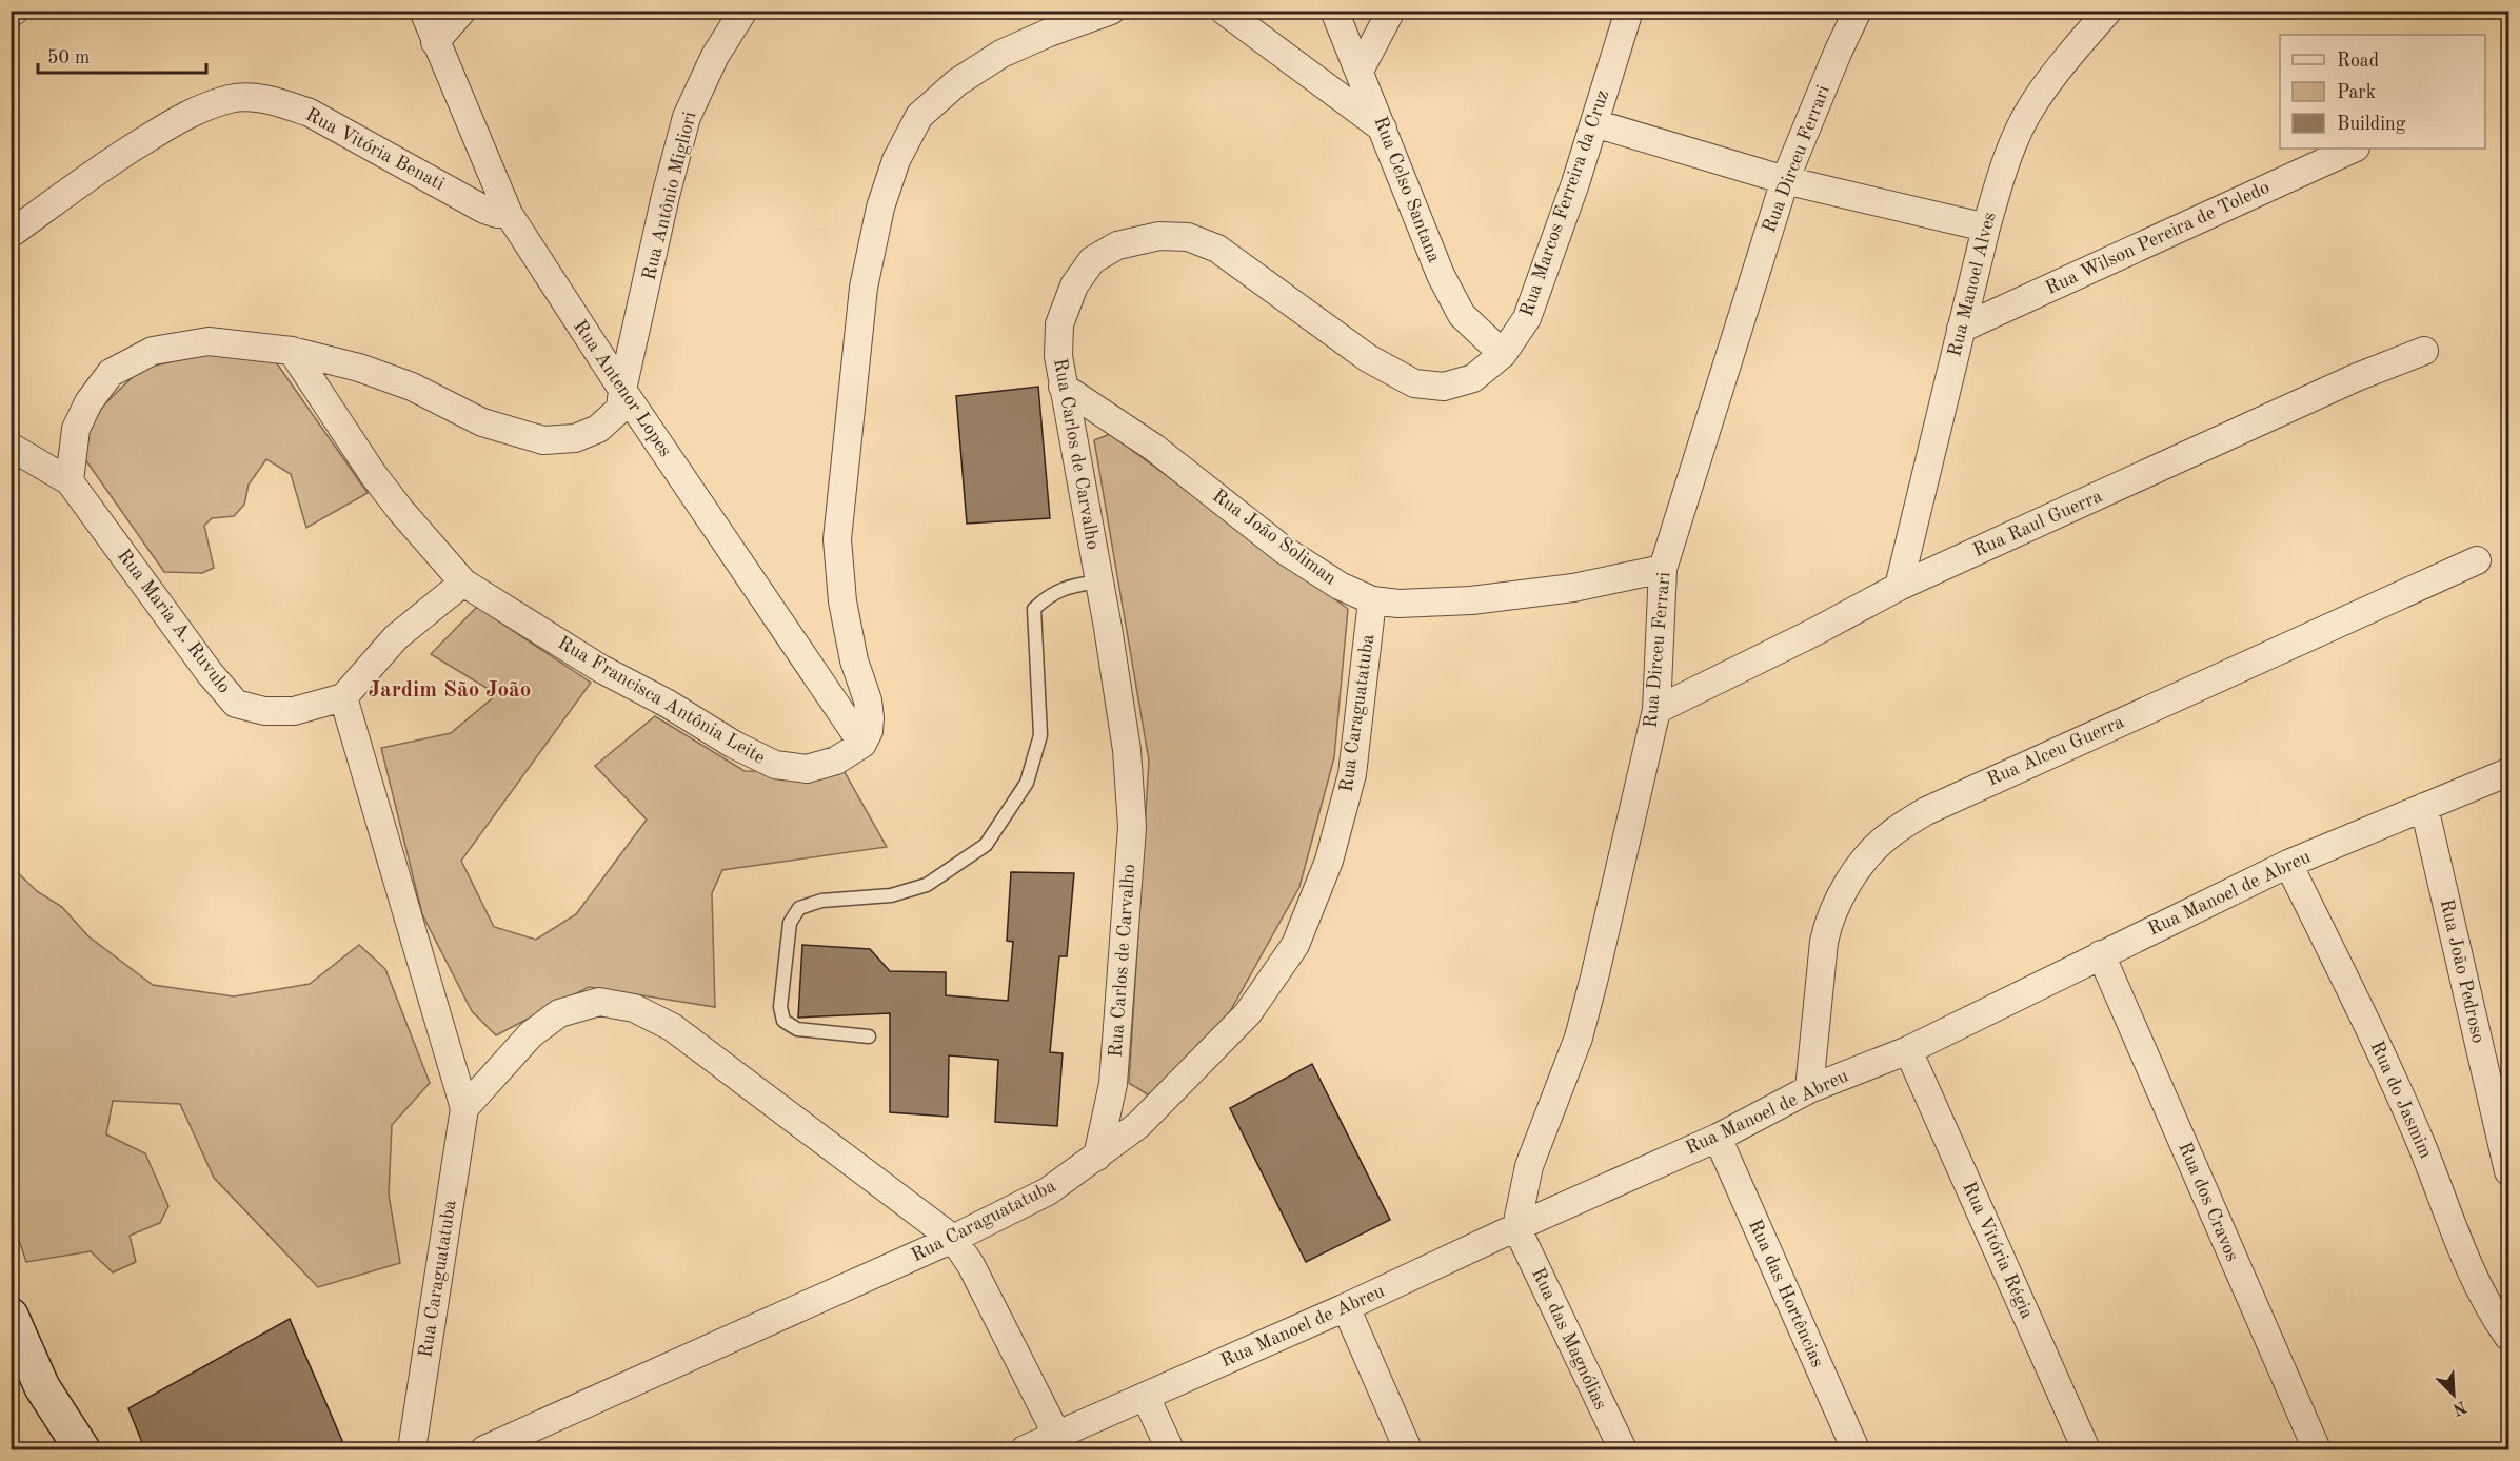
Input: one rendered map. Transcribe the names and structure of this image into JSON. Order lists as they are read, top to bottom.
{
  "streets": {
    "street": [
      "Rua Vitória Benati",
      "Rua Dirceu Ferrari",
      "Rua Celso Santana",
      "Rua Antônio Migliori",
      "Rua Marcos Ferreira da Cruz",
      "Rua Wilson Pereira de Toledo",
      "Rua Manoel Alves",
      "Rua Antenor Lopes",
      "Rua Carlos de Carvalho",
      "Rua Raul Guerra",
      "Rua João Soliman",
      "Rua Maria A. Ruvulo",
      "Rua Francisca Antônia Leite",
      "Rua Caraguatatuba",
      "Rua Alceu Guerra",
      "Rua Manoel de Abreu",
      "Rua João Pedroso",
      "Rua do Jasmim",
      "Rua dos Cravos",
      "Rua Vitória Régia",
      "Rua das Hortências",
      "Rua das Magnólias"
    ]
  },
  "crossings": [
    ["Rua Vitória Benati", "Rua Antenor Lopes"],
    ["Rua Dirceu Ferrari", "Rua Raul Guerra"],
    ["Rua Dirceu Ferrari", "Rua João Soliman"],
    ["Rua Dirceu Ferrari", "Rua Manoel de Abreu"],
    ["Rua Dirceu Ferrari", "Rua das Magnólias"],
    ["Rua Celso Santana", "Rua Marcos Ferreira da Cruz"],
    ["Rua Antônio Migliori", "Rua Antenor Lopes"],
    ["Rua Antônio Migliori", "Rua Maria A. Ruvulo"],
    ["Rua Antônio Migliori", "Rua Francisca Antônia Leite"],
    ["Rua Marcos Ferreira da Cruz", "Rua Carlos de Carvalho"],
    ["Rua Wilson Pereira de Toledo", "Rua Manoel Alves"],
    ["Rua Manoel Alves", "Rua Raul Guerra"],
    ["Rua Antenor Lopes", "Rua Francisca Antônia Leite"],
    ["Rua Carlos de Carvalho", "Rua João Soliman"],
    ["Rua Carlos de Carvalho", "Rua Caraguatatuba"],
    ["Rua João Soliman", "Rua Caraguatatuba"],
    ["Rua Alceu Guerra", "Rua Manoel de Abreu"],
    ["Rua Manoel de Abreu", "Rua João Pedroso"],
    ["Rua Manoel de Abreu", "Rua do Jasmim"],
    ["Rua Manoel de Abreu", "Rua dos Cravos"],
    ["Rua Manoel de Abreu", "Rua Vitória Régia"],
    ["Rua Manoel de Abreu", "Rua das Hortências"],
    ["Rua Manoel de Abreu", "Rua das Magnólias"]
  ],
  "districts": ["Jardim São João"],
  "legend": ["Road", "Park", "Building"],
  "scale_bar": "50 m",
  "north": "bottom right"
}
